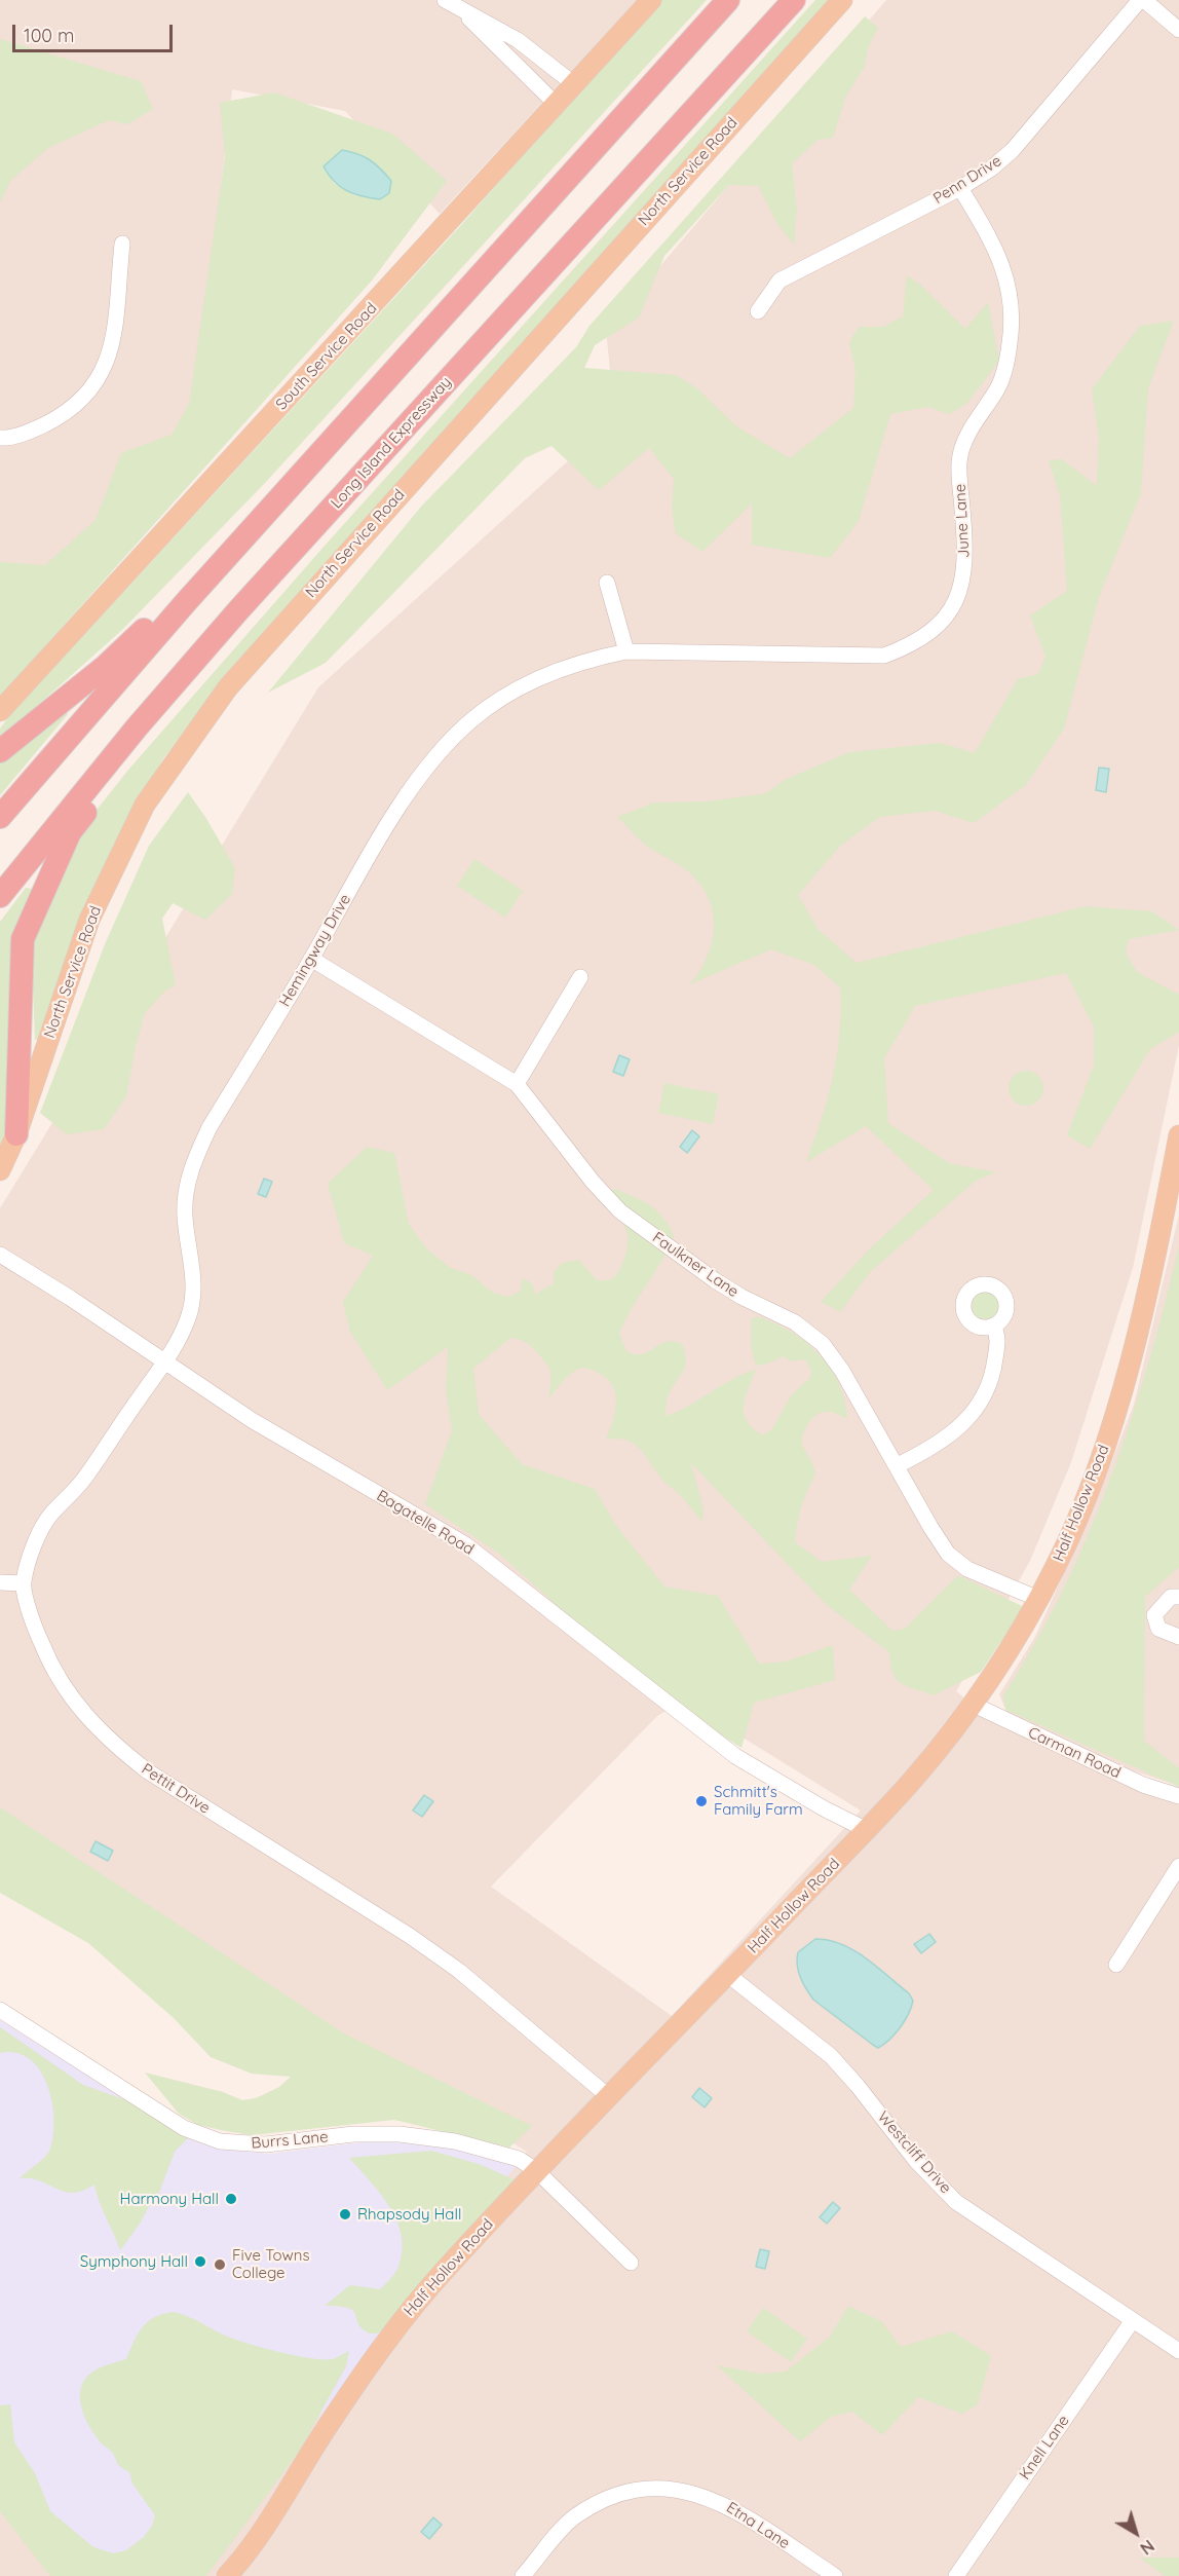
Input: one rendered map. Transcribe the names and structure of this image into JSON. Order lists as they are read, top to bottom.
{
  "streets": {
    "highway": ["Long Island Expressway"],
    "main road": ["North Service Road", "South Service Road", "Half Hollow Road"],
    "street": [
      "Penn Drive",
      "June Lane",
      "Hemingway Drive",
      "Faulkner Lane",
      "Bagatelle Road",
      "Carman Road",
      "Pettit Drive",
      "Burrs Lane",
      "Westcliff Drive",
      "Knell Lane",
      "Etna Lane"
    ]
  },
  "crossings": [
    ["Penn Drive", "June Lane"],
    ["June Lane", "Hemingway Drive"],
    ["Hemingway Drive", "Faulkner Lane"],
    ["Hemingway Drive", "Bagatelle Road"],
    ["Faulkner Lane", "Half Hollow Road"],
    ["Half Hollow Road", "Bagatelle Road"],
    ["Half Hollow Road", "Carman Road"],
    ["Half Hollow Road", "Pettit Drive"],
    ["Half Hollow Road", "Burrs Lane"],
    ["Half Hollow Road", "Westcliff Drive"],
    ["Westcliff Drive", "Knell Lane"]
  ],
  "places": [
    "Schmitt's Family Farm",
    "Harmony Hall",
    "Rhapsody Hall",
    "Symphony Hall",
    "Five Towns College"
  ],
  "scale_bar": "100 m",
  "north": "bottom right"
}
